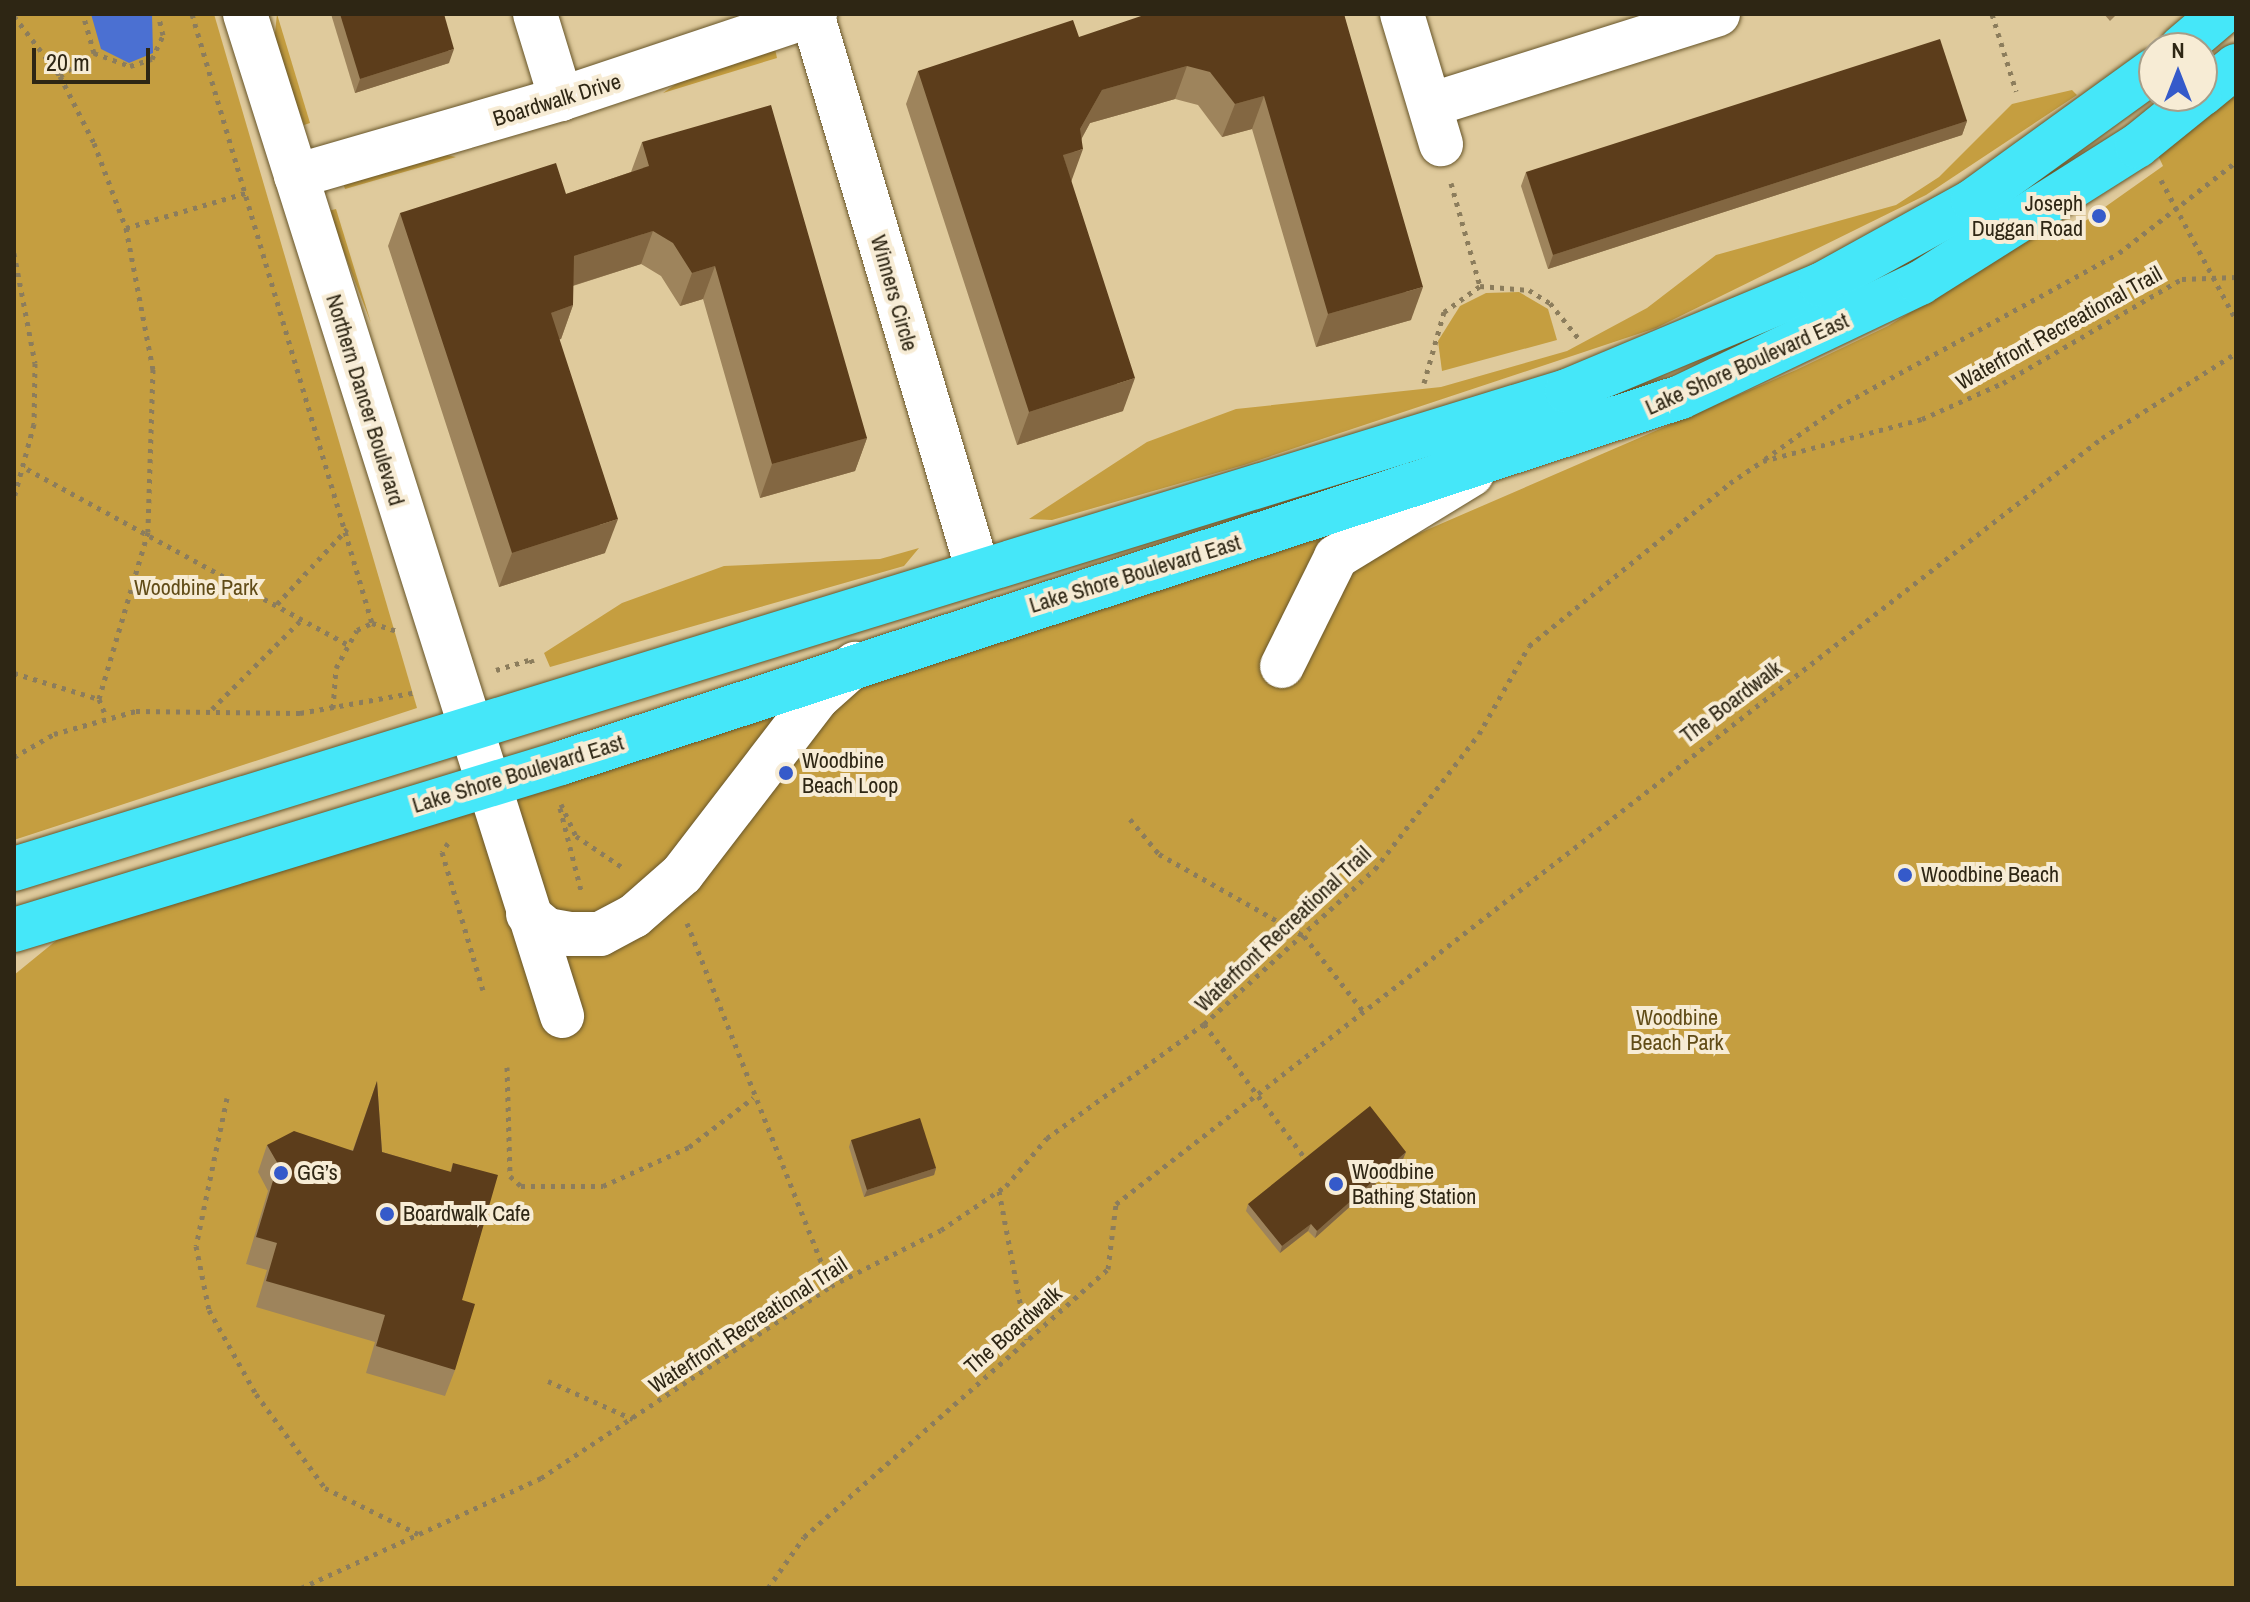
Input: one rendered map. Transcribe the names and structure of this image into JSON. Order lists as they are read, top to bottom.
{
  "streets": {
    "highway": ["Lake Shore Boulevard East"],
    "street": ["Boardwalk Drive", "Winners Circle", "Northern Dancer Boulevard"],
    "path": ["Waterfront Recreational Trail", "The Boardwalk"]
  },
  "crossings": [
    ["Boardwalk Drive", "Winners Circle"],
    ["Boardwalk Drive", "Northern Dancer Boulevard"],
    ["Winners Circle", "Lake Shore Boulevard East"],
    ["Lake Shore Boulevard East", "Northern Dancer Boulevard"]
  ],
  "parks": ["Woodbine Park", "Woodbine Beach Park"],
  "places": [
    "Joseph Duggan Road",
    "Woodbine Beach Loop",
    "Woodbine Beach",
    "GG’s",
    "Woodbine Bathing Station",
    "Boardwalk Cafe"
  ],
  "scale_bar": "20 m",
  "north": "top"
}
